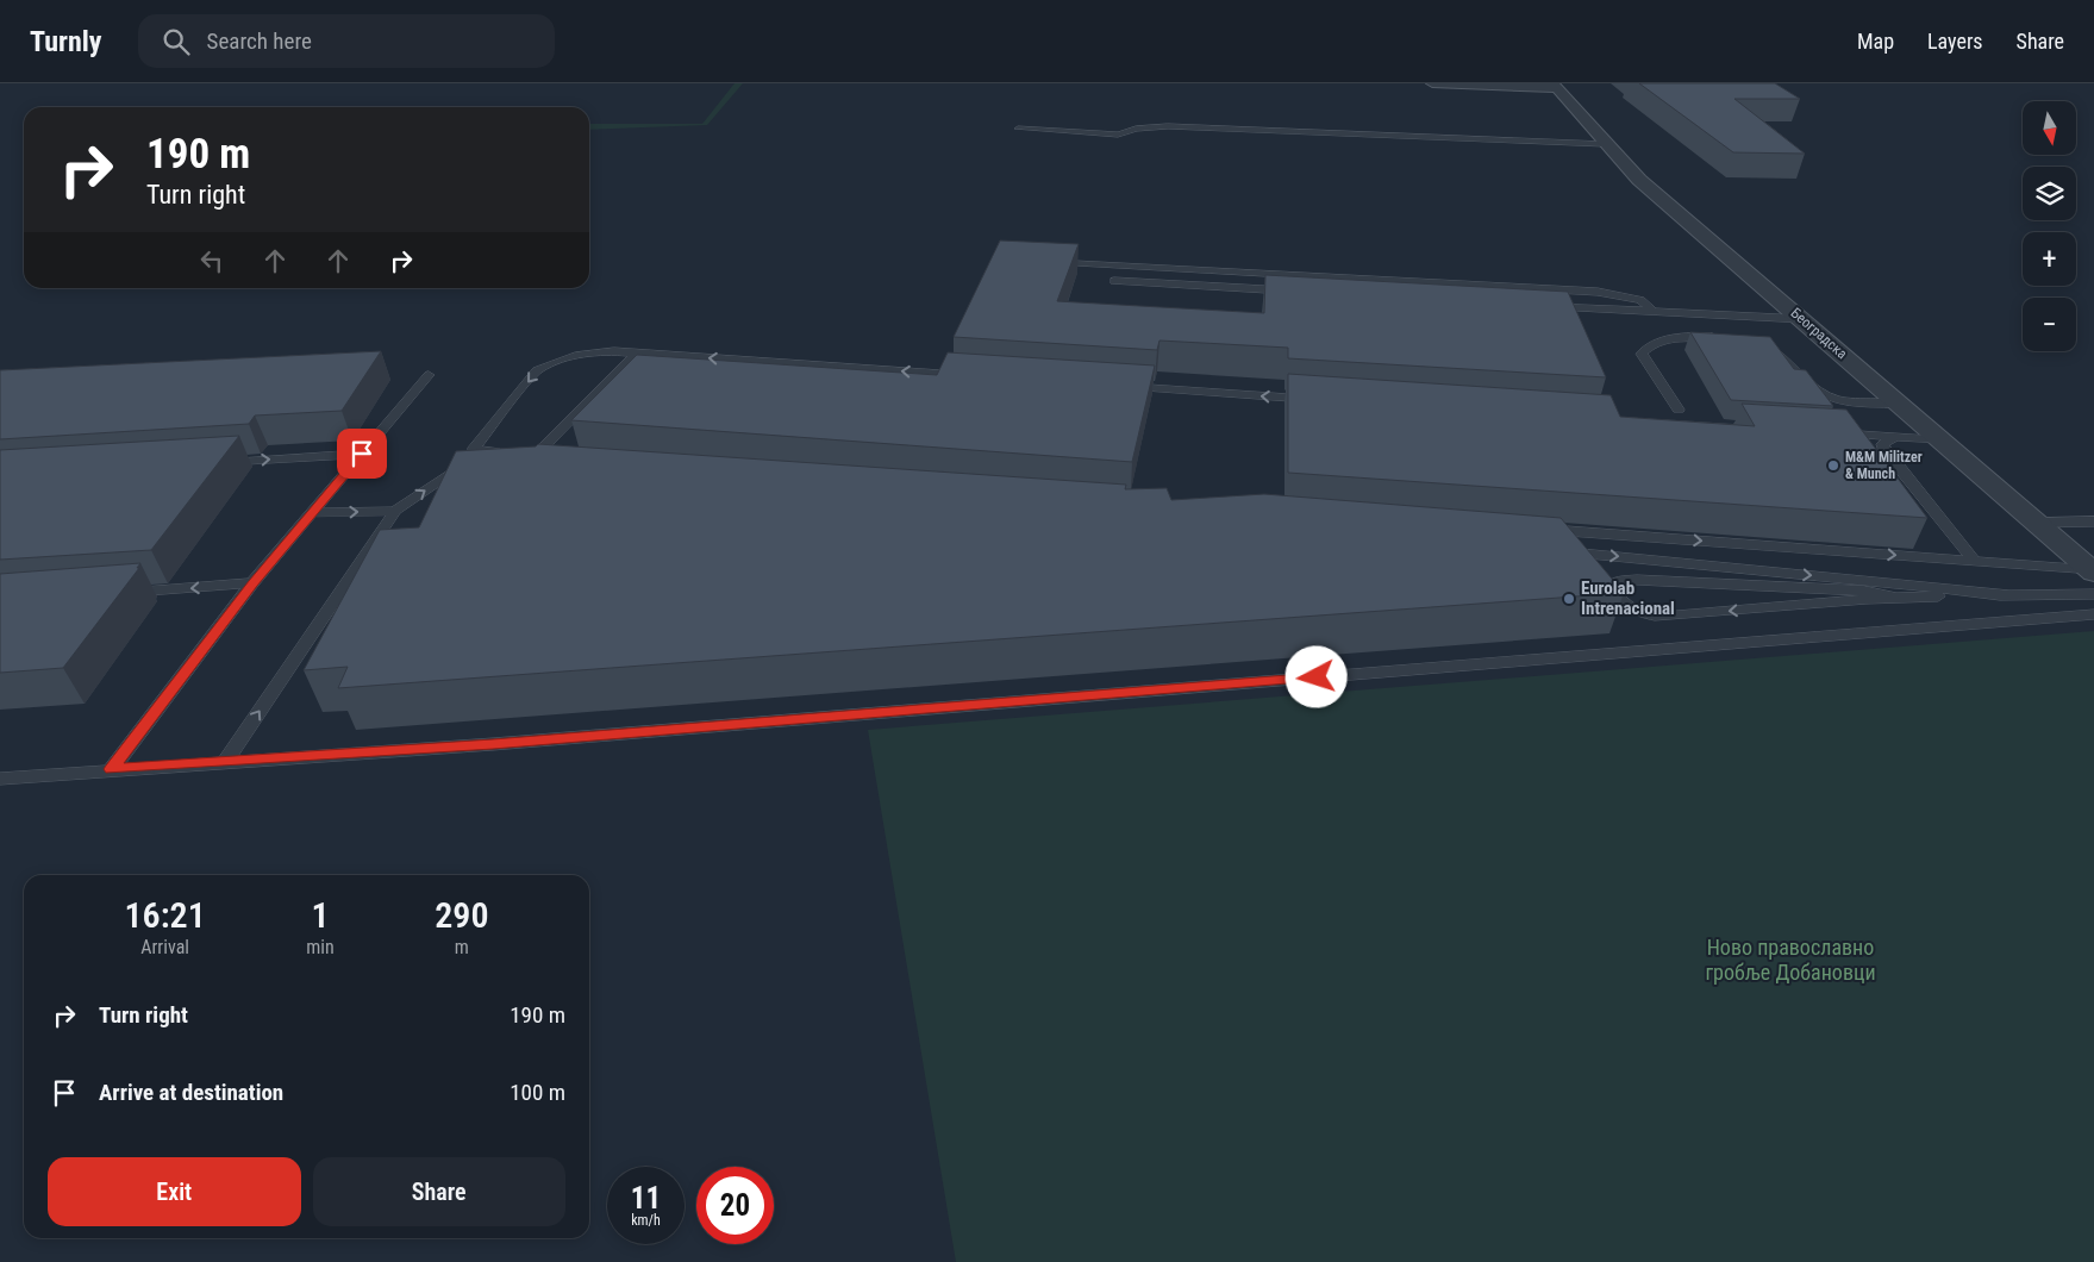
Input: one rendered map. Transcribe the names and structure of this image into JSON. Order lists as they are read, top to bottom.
{
  "streets": {
    "street": ["Београдска"]
  },
  "parks": ["Ново православно гробље Добановци"],
  "places": ["M&M Militzer & Munch", "Eurolab Intrenacional"],
  "north": "bottom",
  "page": {
    "header": "Turnly",
    "search": "Search here",
    "nav": ["Map", "Layers", "Share"],
    "map_buttons": ["+", "−"],
    "turn": ["190 m", "Turn right"],
    "eta": [
      "16:21",
      "Arrival",
      "1",
      "min",
      "290",
      "m"
    ],
    "list": [
      {
        "name": "Turn right",
        "value": "190 m"
      },
      {
        "name": "Arrive at destination",
        "value": "100 m"
      }
    ],
    "buttons": ["Exit", "Share"],
    "speed": "11 km/h",
    "limit": "20"
  }
}
